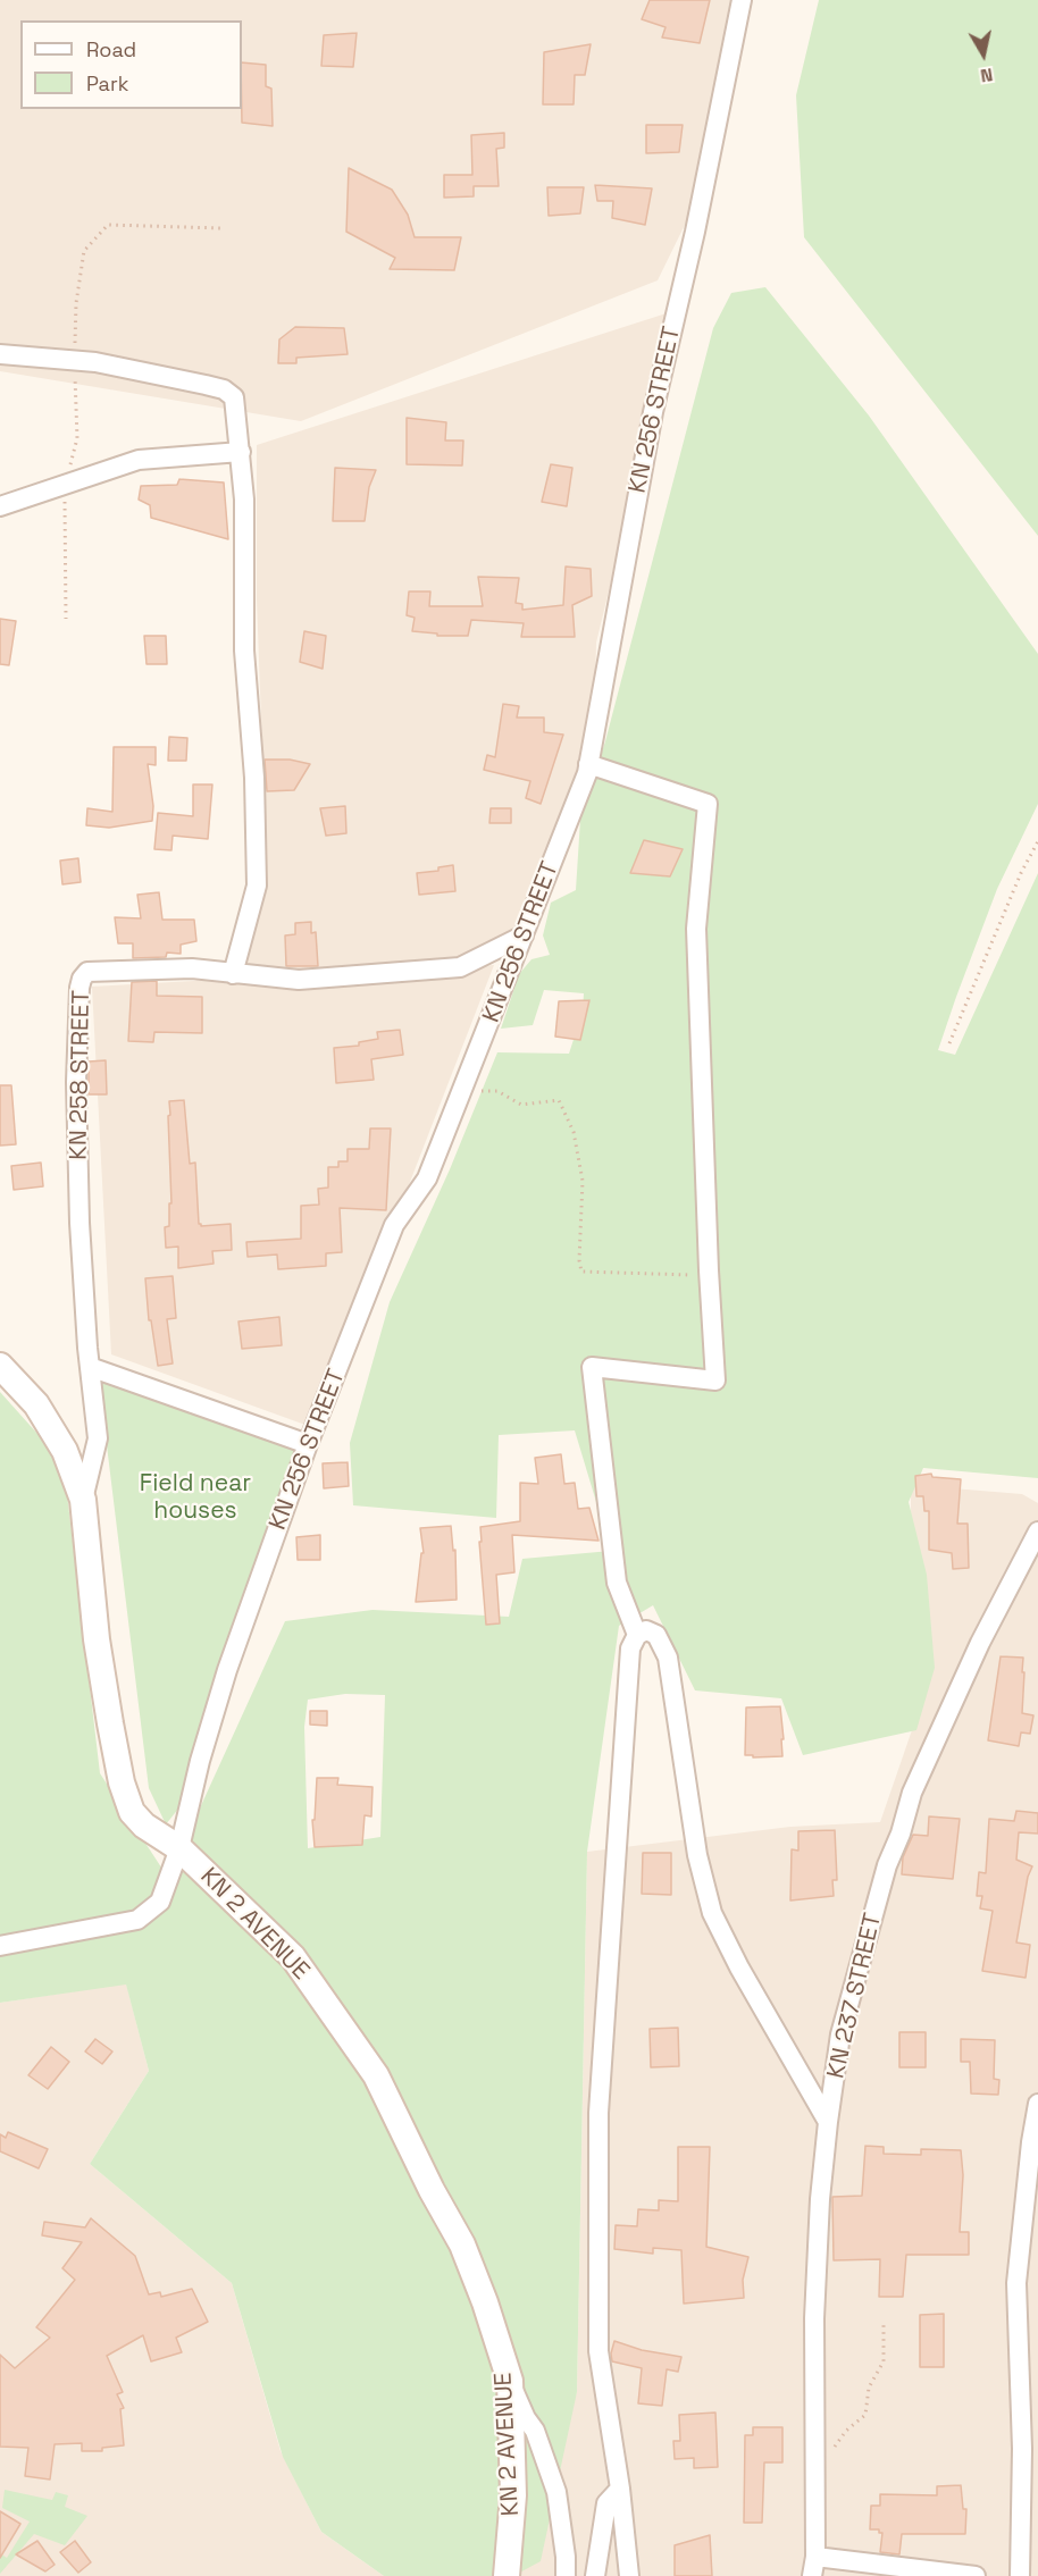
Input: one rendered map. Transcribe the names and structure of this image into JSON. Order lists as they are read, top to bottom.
{
  "streets": {
    "main road": ["KN 2 AVENUE"],
    "street": ["KN 256 STREET", "KN 258 STREET", "KN 237 STREET"]
  },
  "crossings": [
    ["KN 256 STREET", "KN 258 STREET"],
    ["KN 256 STREET", "KN 2 AVENUE"],
    ["KN 258 STREET", "KN 2 AVENUE"]
  ],
  "parks": ["Field near houses"],
  "legend": ["Road", "Park"],
  "north": "bottom"
}
